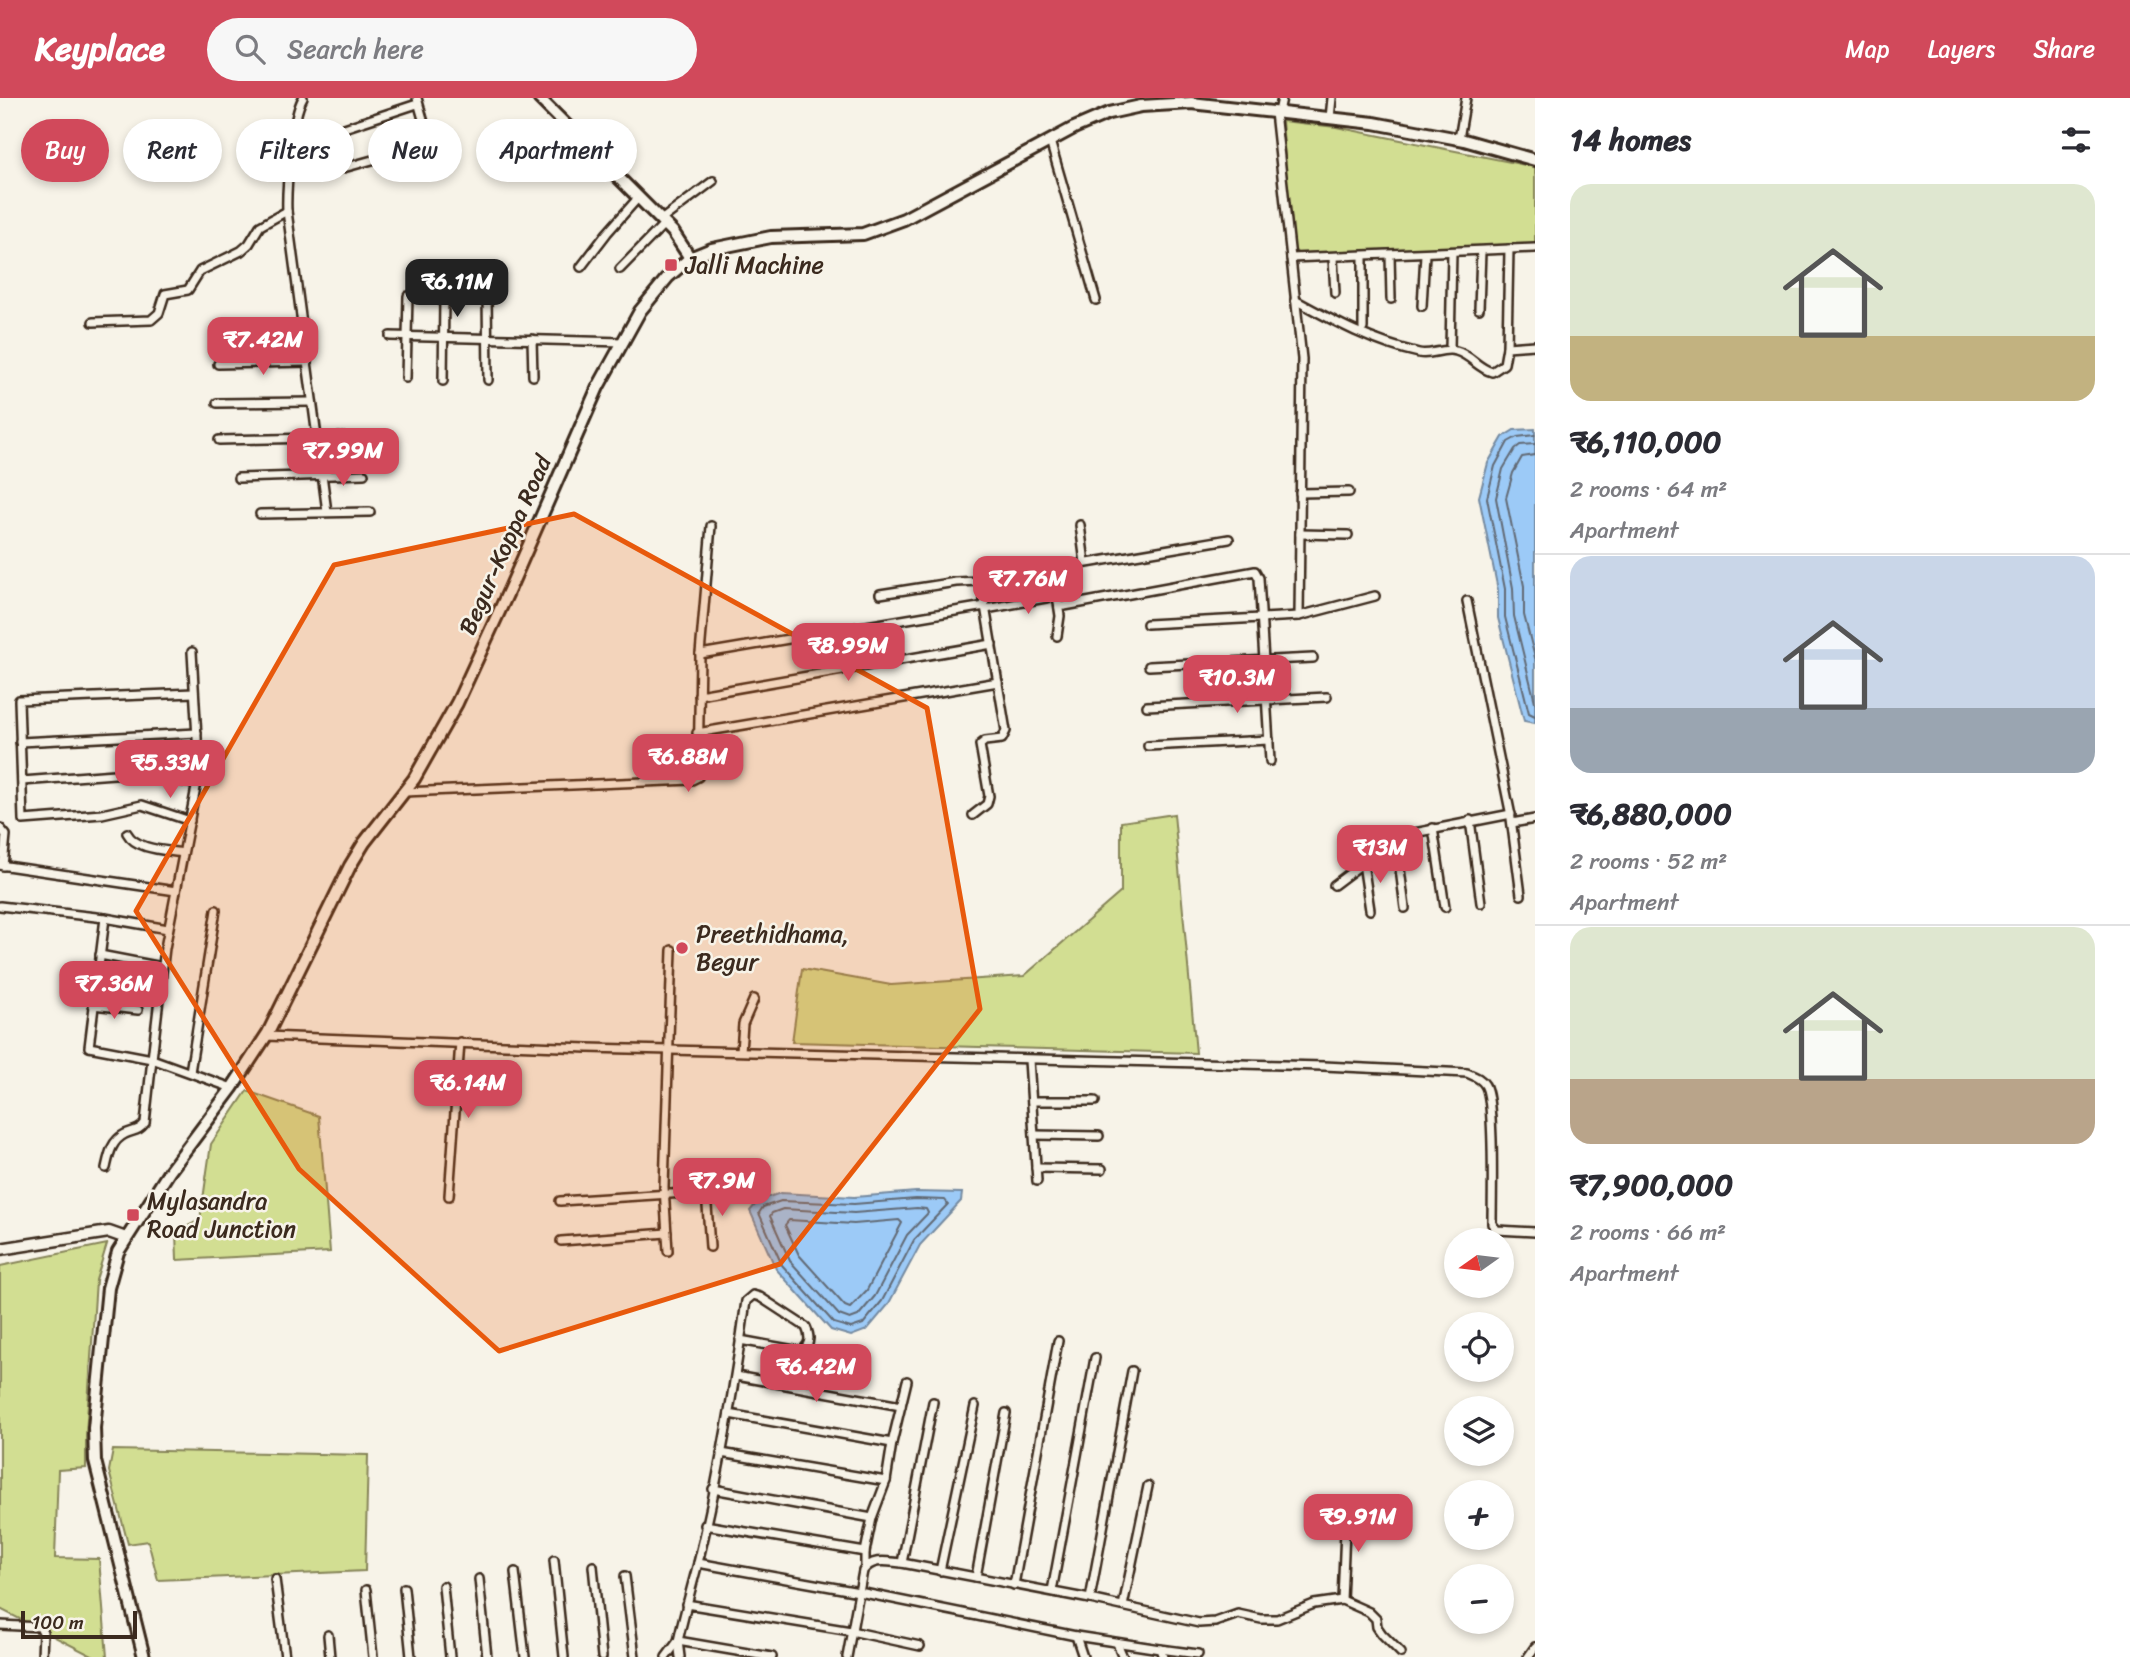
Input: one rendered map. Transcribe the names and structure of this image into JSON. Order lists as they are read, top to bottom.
{
  "streets": {
    "main road": ["Begur-Koppa Road"]
  },
  "places": {
    "transit": ["Jalli Machine", "Mylasandra Road Junction"],
    "other": ["Preethidhama, Begur"]
  },
  "scale_bar": "100 m",
  "north": "left",
  "page": {
    "header": "Keyplace",
    "search": "Search here",
    "nav": ["Map", "Layers", "Share"],
    "heading": "14 homes",
    "chip": [
      "Buy",
      "Rent",
      "Filters",
      "New",
      "Apartment"
    ],
    "list": [
      {
        "name": "₹6,110,000",
        "note": "2 rooms · 64 m² · Apartment"
      },
      {
        "name": "₹6,880,000",
        "note": "2 rooms · 52 m² · Apartment"
      },
      {
        "name": "₹7,900,000",
        "note": "2 rooms · 66 m² · Apartment"
      }
    ],
    "price": [
      "₹6.11M",
      "₹7.42M",
      "₹7.99M",
      "₹7.76M",
      "₹8.99M",
      "₹10.3M",
      "₹6.88M",
      "₹5.33M",
      "₹13M",
      "₹7.36M",
      "₹6.14M",
      "₹7.9M",
      "₹6.42M",
      "₹9.91M"
    ],
    "map_buttons": ["+", "−"],
    "scale": "100 m"
  }
}
